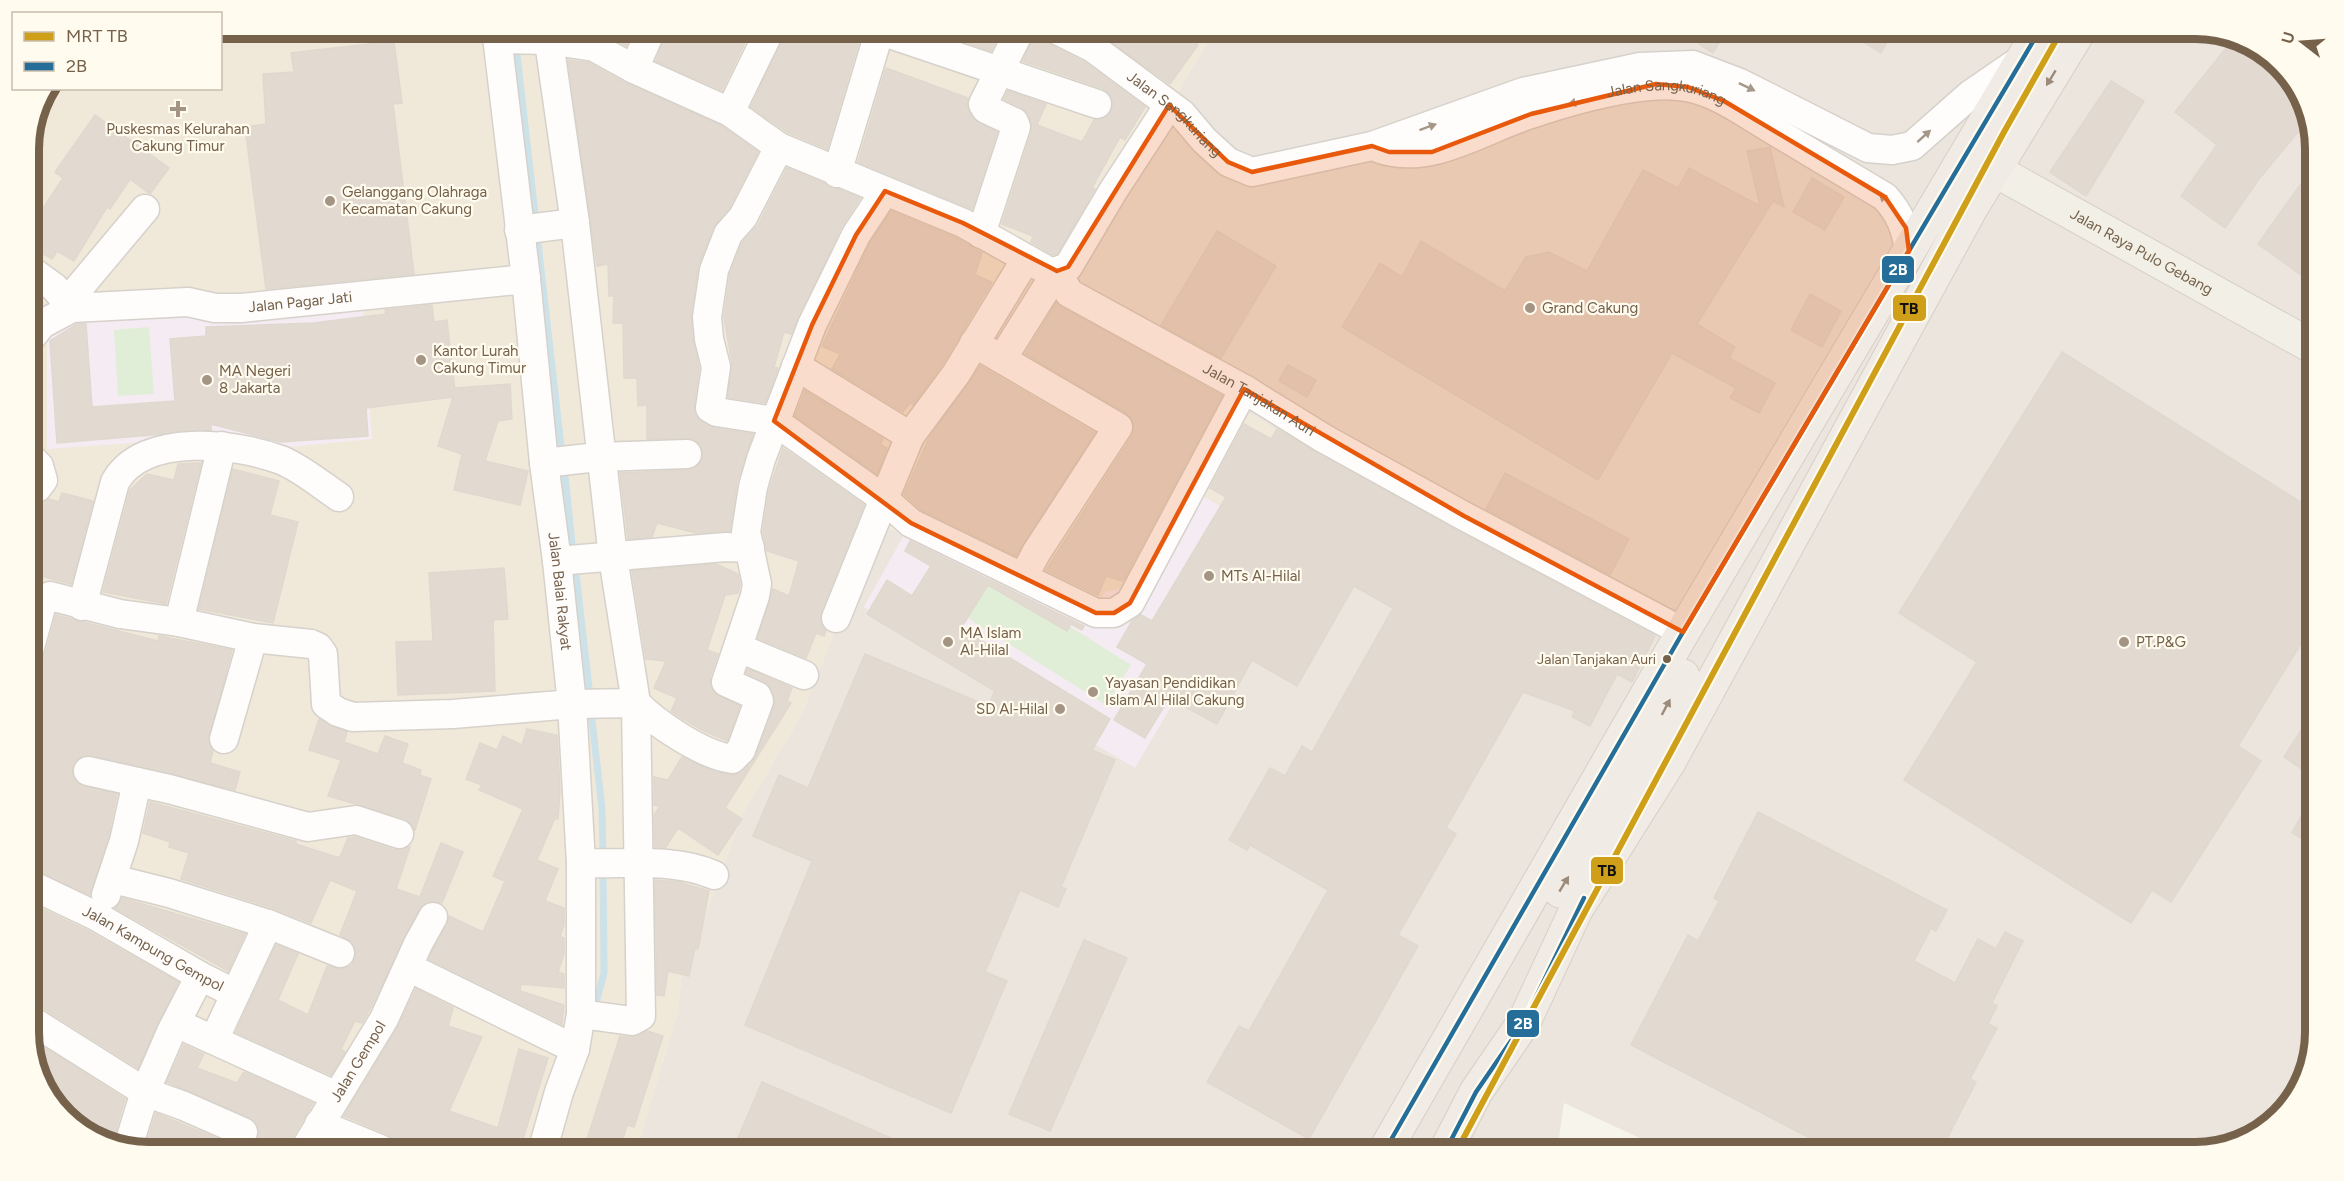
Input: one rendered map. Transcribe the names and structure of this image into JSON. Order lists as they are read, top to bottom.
{
  "streets": {
    "main road": ["Jalan Raya Pulo Gebang"],
    "street": [
      "Jalan Sangkuriang",
      "Jalan Pagar Jati",
      "Jalan Tanjakan Auri",
      "Jalan Balai Rakyat",
      "Jalan Kampung Gempol",
      "Jalan Gempol"
    ]
  },
  "crossings": [
    ["Jalan Pagar Jati", "Jalan Balai Rakyat"]
  ],
  "places": {
    "health": ["Puskesmas Kelurahan Cakung Timur"],
    "other": [
      "Gelanggang Olahraga Kecamatan Cakung",
      "Grand Cakung",
      "Kantor Lurah Cakung Timur",
      "MA Negeri 8 Jakarta",
      "MTs Al-Hilal",
      "MA Islam Al-Hilal",
      "PT.P&G",
      "Jalan Tanjakan Auri",
      "Yayasan Pendidikan Islam Al Hilal Cakung",
      "SD Al-Hilal"
    ]
  },
  "lines": ["metro line TB", "transit line 2B"],
  "legend": ["MRT TB", "2B"],
  "north": "left"
}
